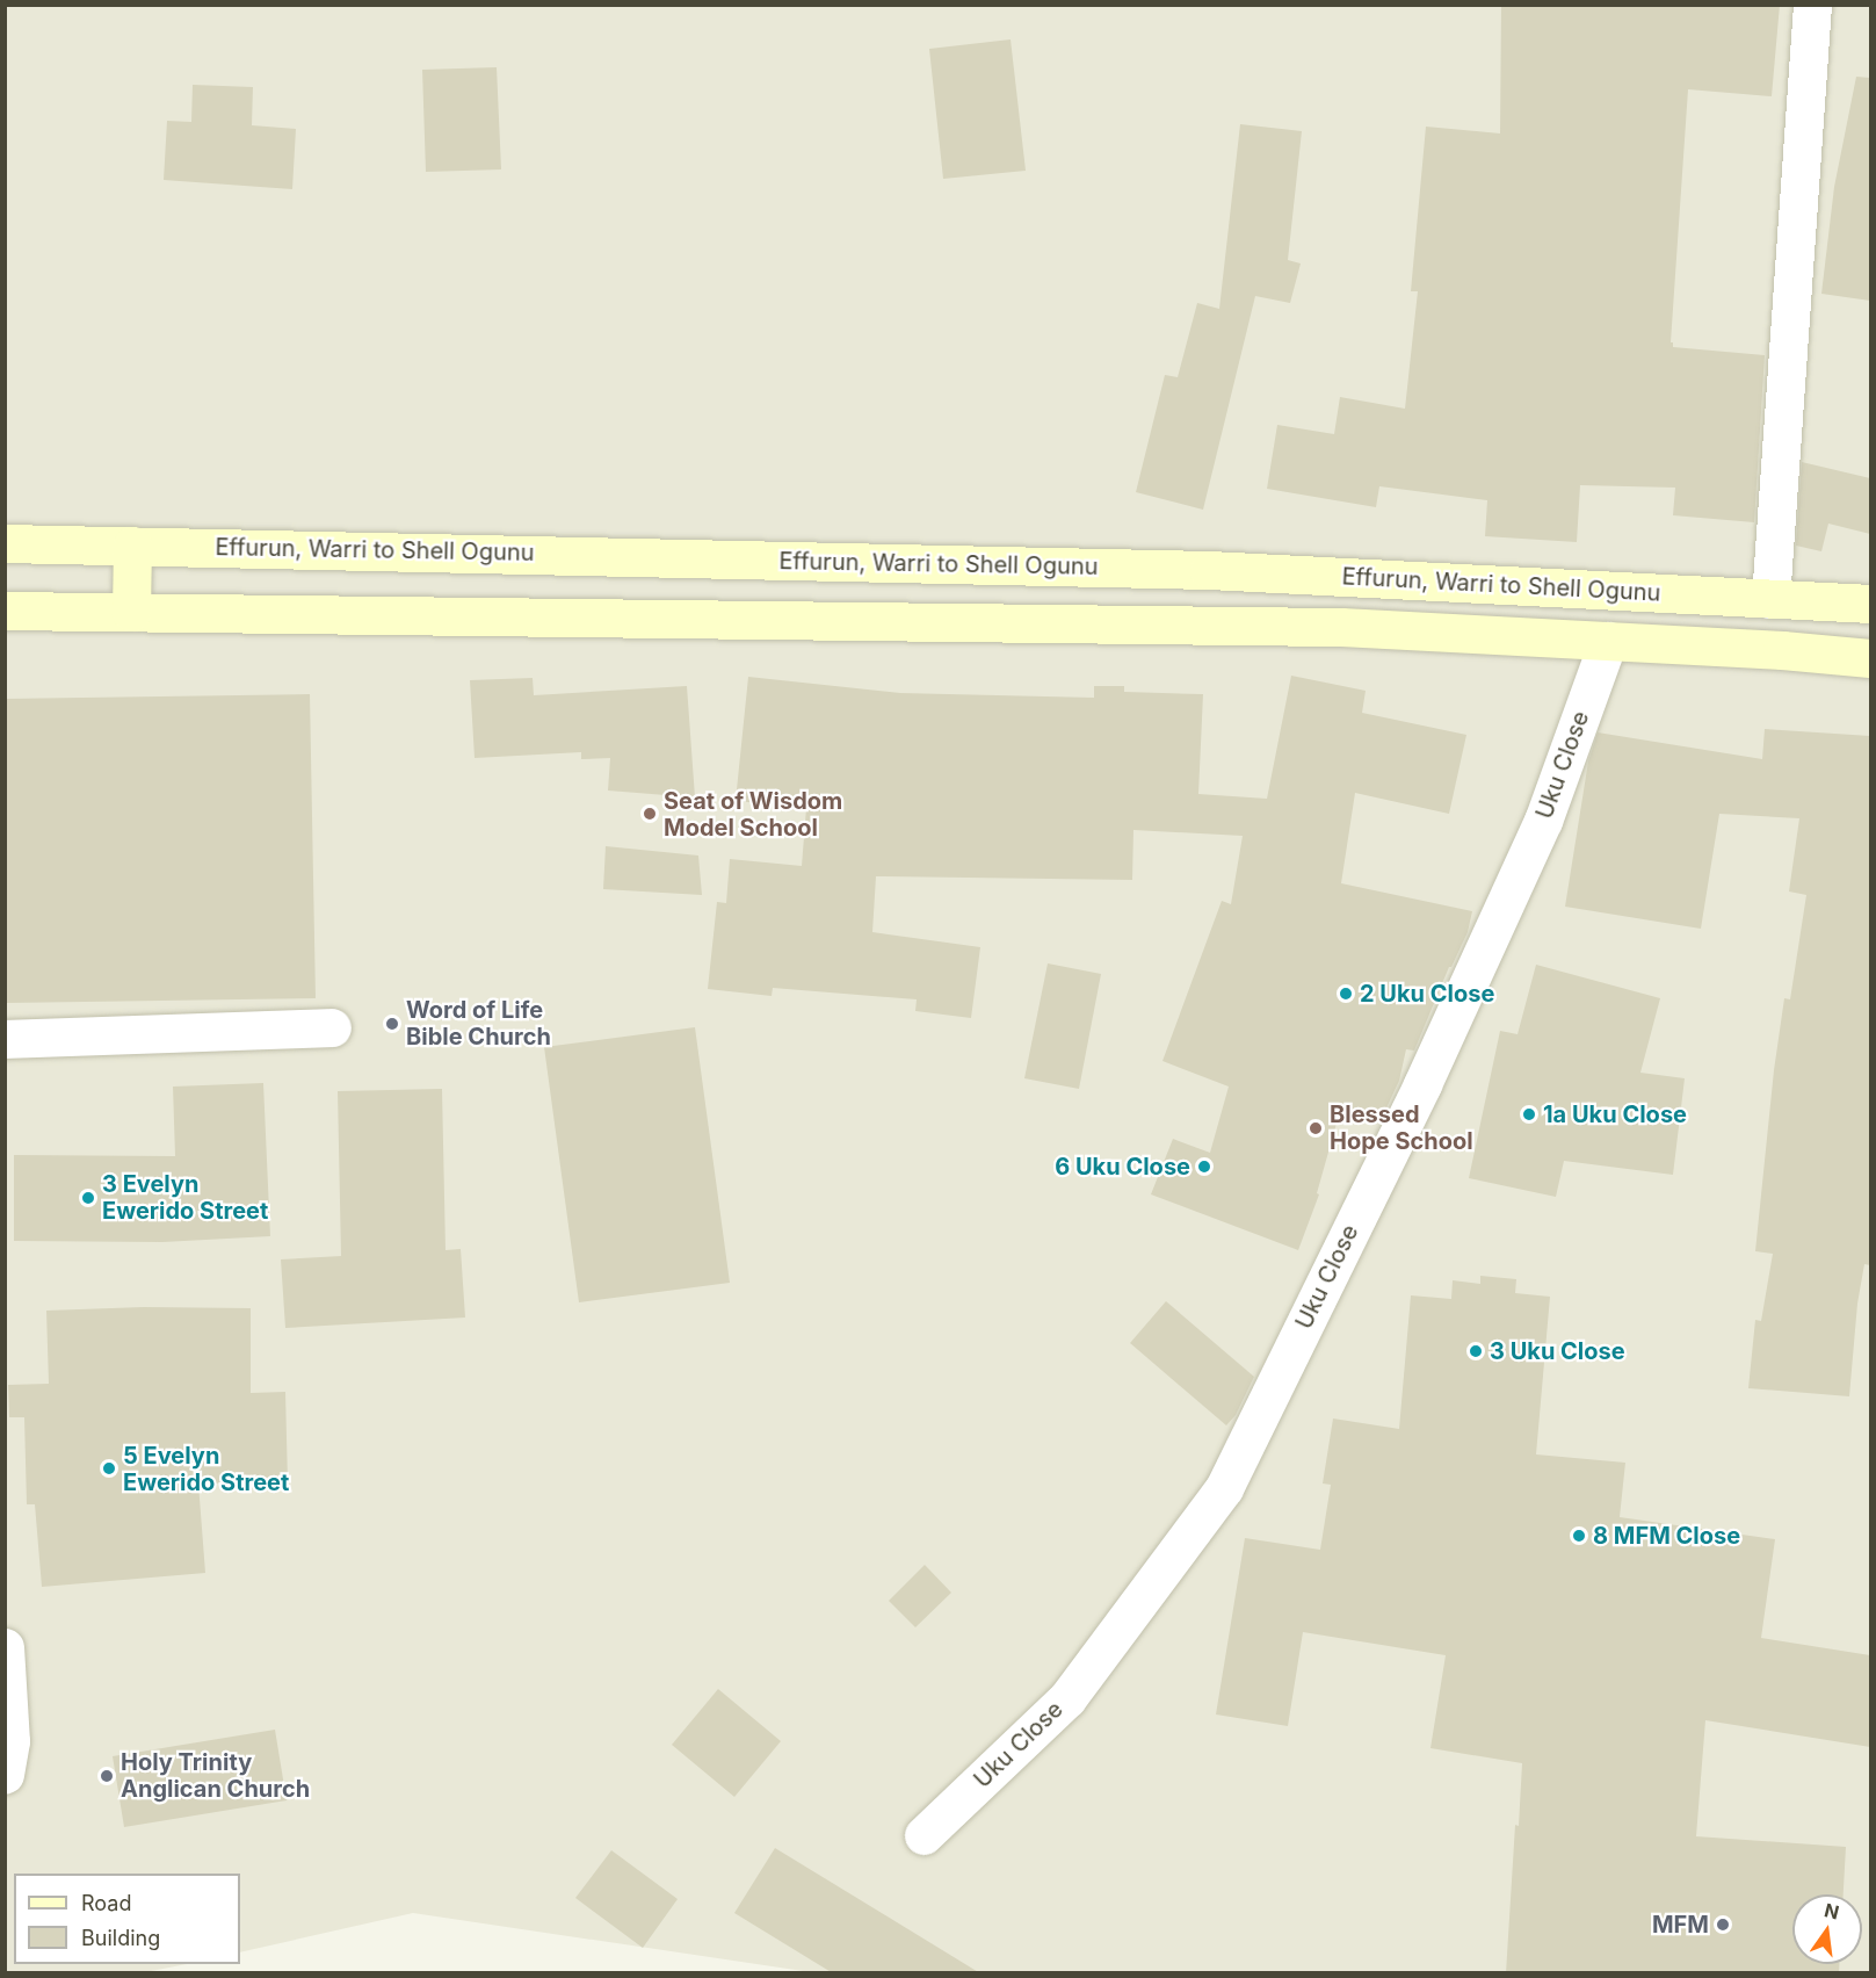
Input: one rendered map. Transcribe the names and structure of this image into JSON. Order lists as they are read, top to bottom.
{
  "streets": {
    "main road": ["Effurun, Warri to Shell Ogunu"],
    "street": ["Uku Close"]
  },
  "places": [
    "Seat of Wisdom Model School",
    "2 Uku Close",
    "Word of Life Bible Church",
    "1a Uku Close",
    "Blessed Hope School",
    "6 Uku Close",
    "3 Evelyn Ewerido Street",
    "3 Uku Close",
    "5 Evelyn Ewerido Street",
    "8 MFM Close",
    "Holy Trinity Anglican Church",
    "MFM"
  ],
  "legend": ["Road", "Building"],
  "north": "top"
}
